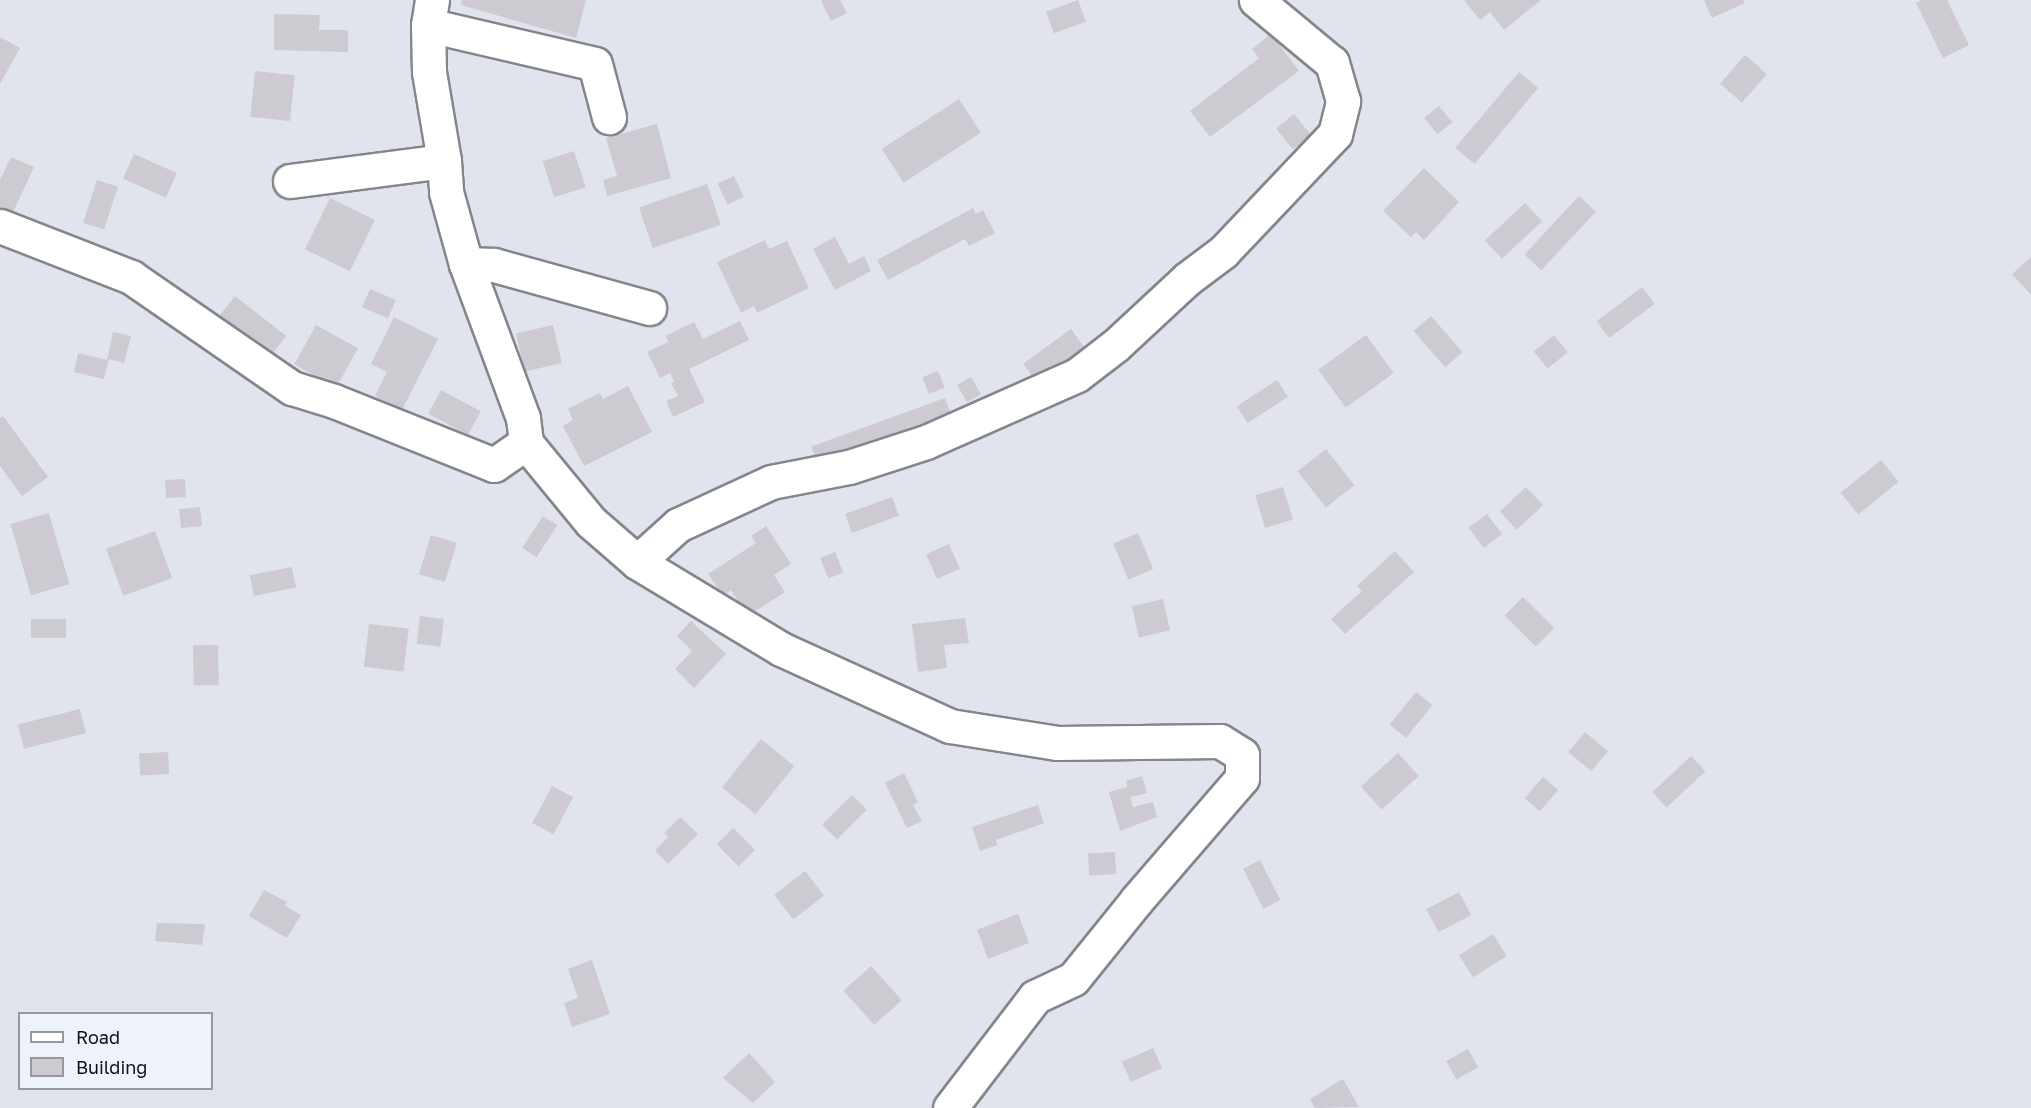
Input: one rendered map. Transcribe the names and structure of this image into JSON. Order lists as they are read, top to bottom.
{
  "legend": ["Road", "Building"]
}
